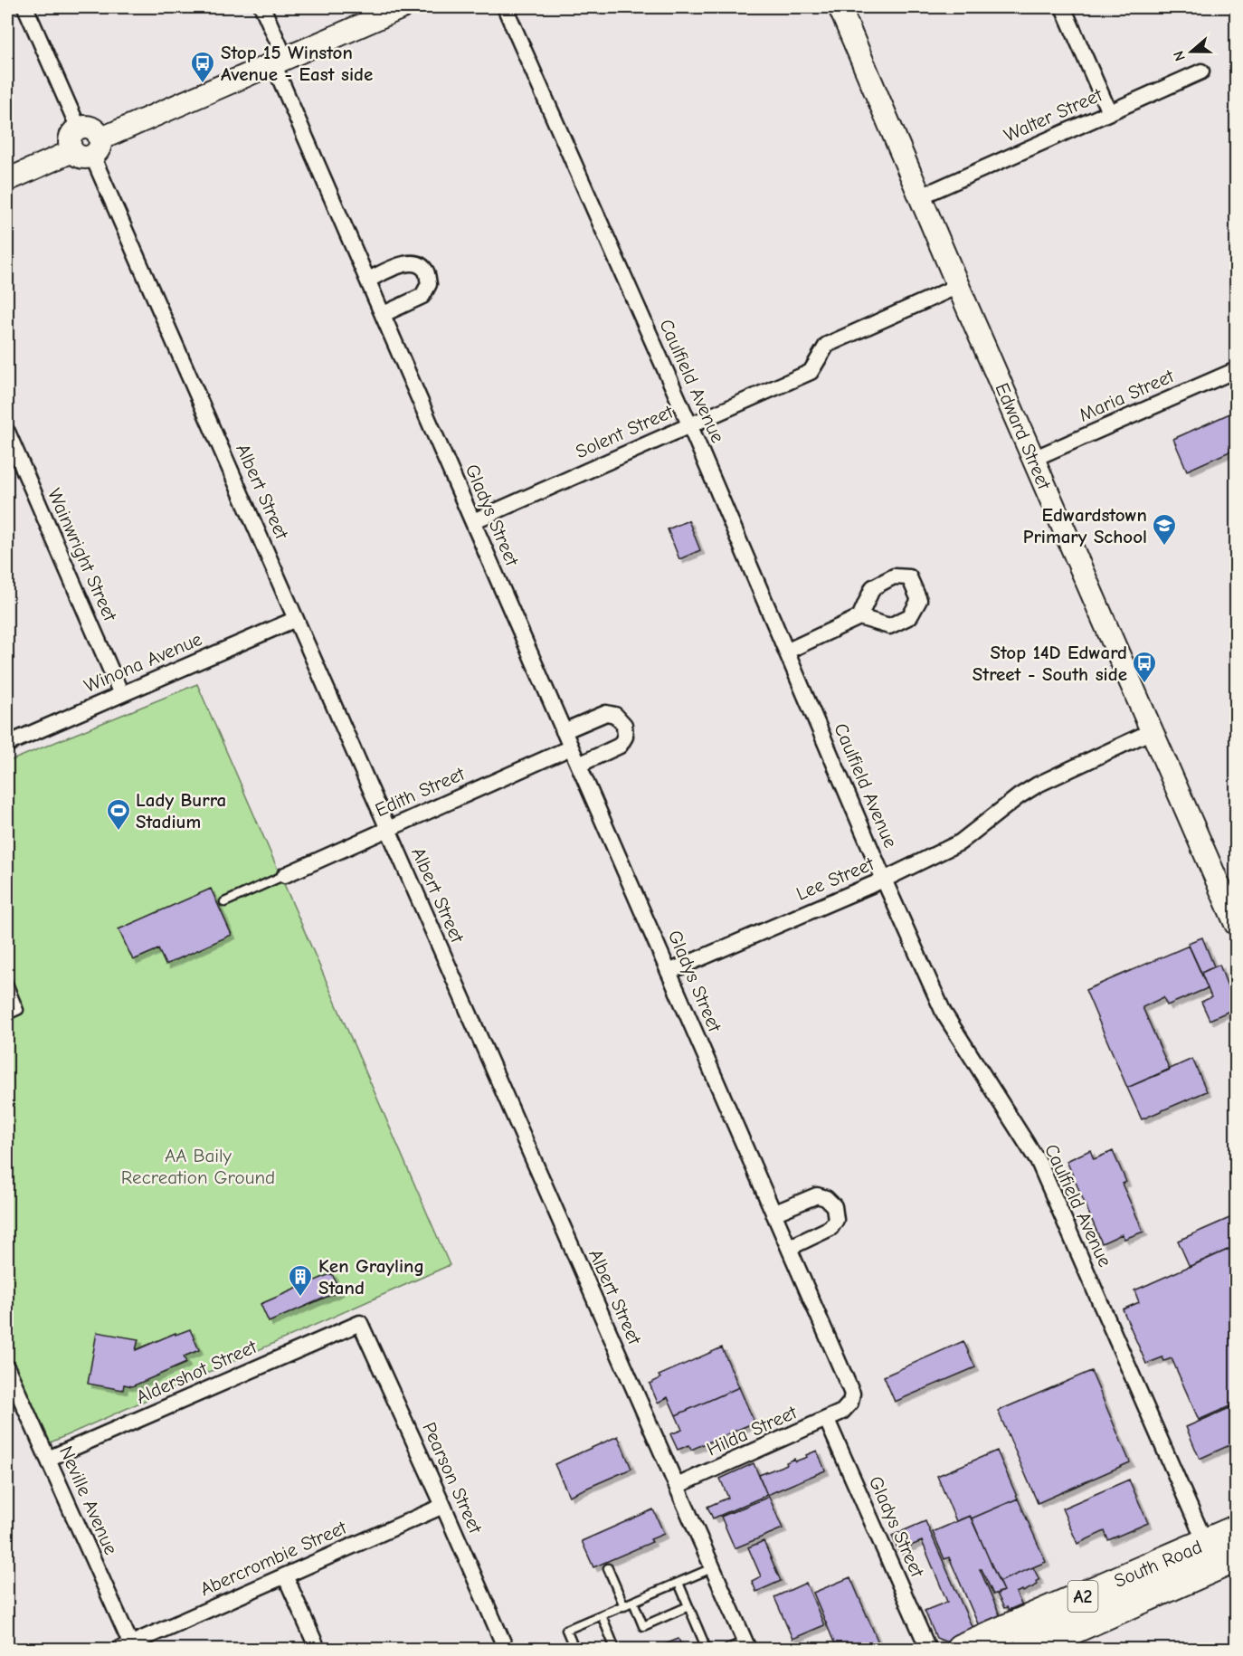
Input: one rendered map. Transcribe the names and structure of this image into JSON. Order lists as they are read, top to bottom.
{
  "streets": {
    "highway": ["South Road", "A2"],
    "street": [
      "Walter Street",
      "Caulfield Avenue",
      "Maria Street",
      "Solent Street",
      "Edward Street",
      "Albert Street",
      "Gladys Street",
      "Wainwright Street",
      "Winona Avenue",
      "Edith Street",
      "Lee Street",
      "Aldershot Street",
      "Hilda Street",
      "Pearson Street",
      "Neville Avenue",
      "Abercrombie Street"
    ]
  },
  "crossings": [
    ["Walter Street", "Edward Street"],
    ["Caulfield Avenue", "Solent Street"],
    ["Caulfield Avenue", "Lee Street"],
    ["Caulfield Avenue", "South Road"],
    ["Maria Street", "Edward Street"],
    ["Solent Street", "Edward Street"],
    ["Solent Street", "Gladys Street"],
    ["Edward Street", "Lee Street"],
    ["Albert Street", "Winona Avenue"],
    ["Albert Street", "Edith Street"],
    ["Albert Street", "Hilda Street"],
    ["Gladys Street", "Edith Street"],
    ["Gladys Street", "Lee Street"],
    ["Gladys Street", "Hilda Street"],
    ["Wainwright Street", "Winona Avenue"],
    ["Aldershot Street", "Pearson Street"],
    ["Aldershot Street", "Neville Avenue"],
    ["Pearson Street", "Abercrombie Street"],
    ["Neville Avenue", "Abercrombie Street"]
  ],
  "parks": ["AA Baily Recreation Ground"],
  "places": {
    "bus stop": ["Stop 15 Winston Avenue - East side", "Stop 14D Edward Street - South side"],
    "school or university": ["Edwardstown Primary School"],
    "sports": ["Lady Burra Stadium"],
    "building": ["Ken Grayling Stand"]
  },
  "north": "left"
}
